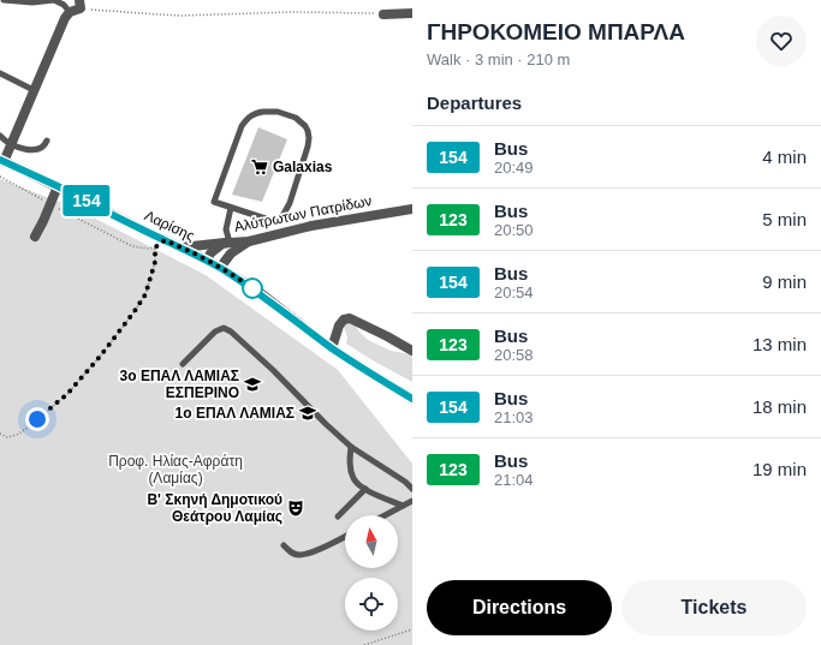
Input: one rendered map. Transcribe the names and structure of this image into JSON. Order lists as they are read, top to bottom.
{
  "streets": {
    "main road": ["Λαρίσης"],
    "street": ["Αλύτρωτων Πατρίδων"]
  },
  "crossings": [
    ["Αλύτρωτων Πατρίδων", "Λαρίσης"]
  ],
  "parks": ["Προφ. Ηλίας-Αφράτη (Λαμίας)"],
  "places": {
    "supermarket": ["Galaxias"],
    "school or university": ["3ο ΕΠΑΛ ΛΑΜΙΑΣ ΕΣΠΕΡΙΝΟ", "1ο ΕΠΑΛ ΛΑΜΙΑΣ"],
    "theatre": ["Β' Σκηνή Δημοτικού Θεάτρου Λαμίας"]
  },
  "lines": ["bus line 154"],
  "north": "top",
  "page": {
    "on_map": "154",
    "heading": [
      ["ΓΗΡΟΚΟΜΕΙΟ ΜΠΑΡΛΑ", "Walk · 3 min · 210 m"],
      "Departures"
    ],
    "list": [
      {
        "mark": "154",
        "name": "Bus",
        "note": "20:49",
        "value": "4 min"
      },
      {
        "mark": "123",
        "name": "Bus",
        "note": "20:50",
        "value": "5 min"
      },
      {
        "mark": "154",
        "name": "Bus",
        "note": "20:54",
        "value": "9 min"
      },
      {
        "mark": "123",
        "name": "Bus",
        "note": "20:58",
        "value": "13 min"
      },
      {
        "mark": "154",
        "name": "Bus",
        "note": "21:03",
        "value": "18 min"
      },
      {
        "mark": "123",
        "name": "Bus",
        "note": "21:04",
        "value": "19 min"
      }
    ],
    "buttons": ["Directions", "Tickets"]
  }
}
